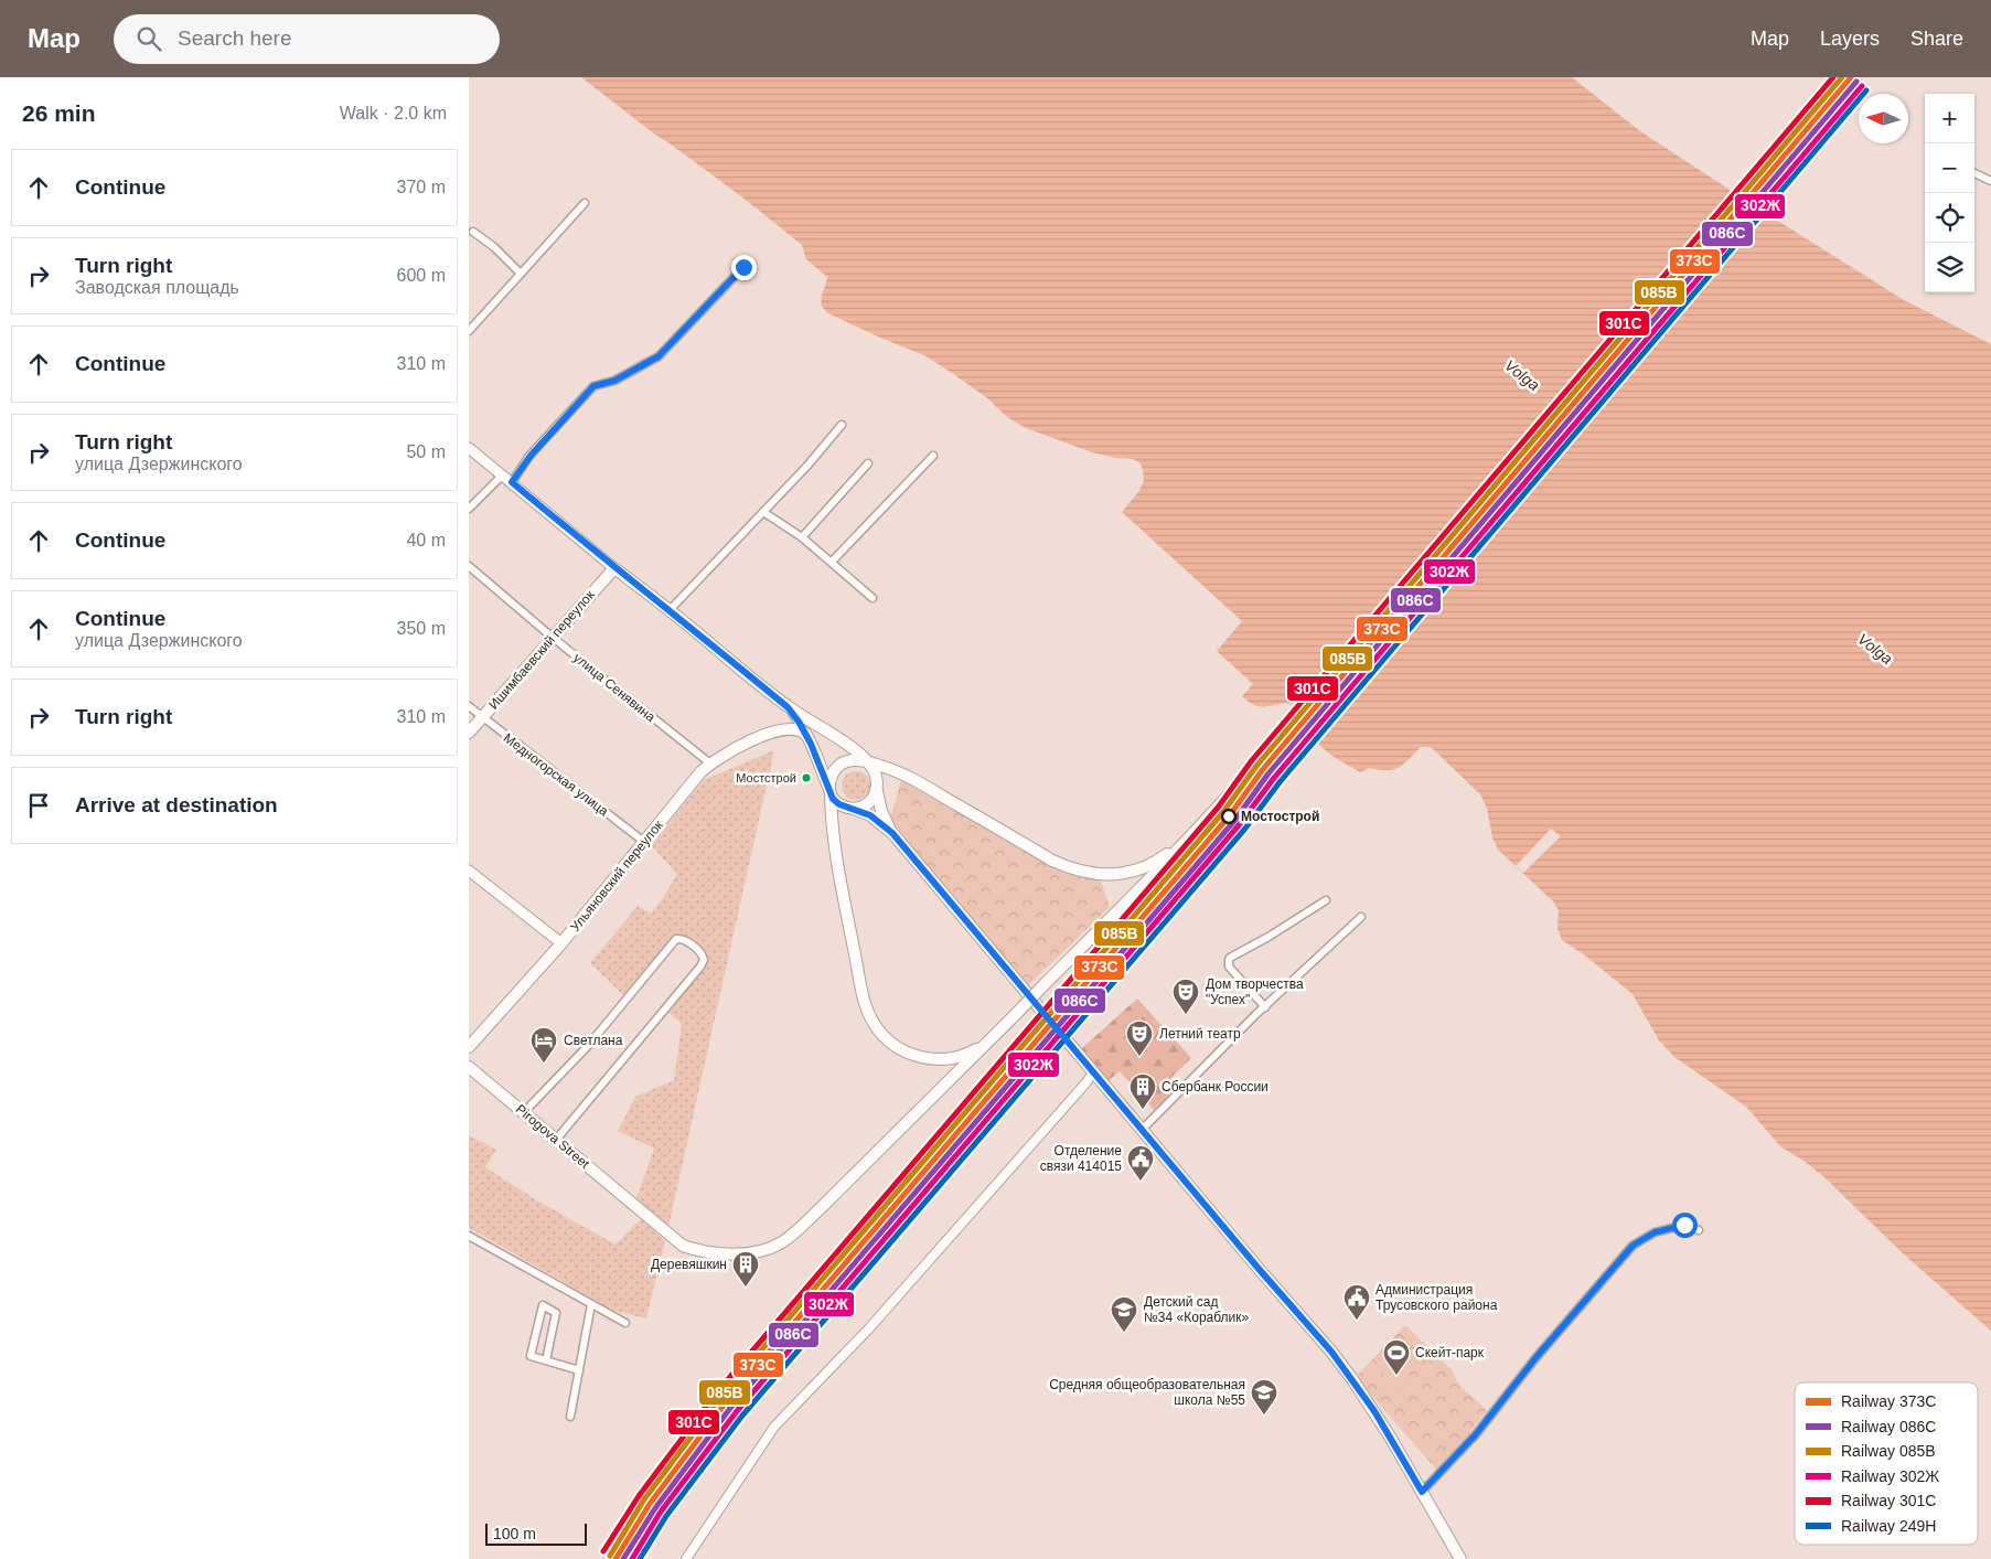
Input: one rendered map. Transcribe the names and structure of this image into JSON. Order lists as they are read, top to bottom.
{
  "streets": {
    "main road": ["Ишимбаевский переулок", "Ульяновский переулок", "Pirogova Street"],
    "street": ["улица Сенявина", "Медногорская улица"]
  },
  "crossings": [
    ["Ишимбаевский переулок", "улица Сенявина"],
    ["Ишимбаевский переулок", "Медногорская улица"],
    ["улица Сенявина", "Ульяновский переулок"],
    ["Медногорская улица", "Ульяновский переулок"]
  ],
  "water": ["Volga"],
  "places": {
    "other": ["Мостстрой", "Мостострой"],
    "theatre": ["Дом творчества \"Успех\"", "Летний театр"],
    "hotel": ["Светлана"],
    "building": ["Сбербанк России", "Деревяшкин"],
    "public building": ["Отделение связи 414015", "Администрация Трусовского района"],
    "school or university": ["Детский сад №34 «Кораблик»", "Средняя общеобразовательная школа №55"],
    "sports": ["Скейт-парк"]
  },
  "lines": [
    "rail line 373C",
    "rail line 085В",
    "rail line 301С",
    "rail line 086С",
    "rail line 302Ж",
    "rail line 249Н"
  ],
  "legend": [
    "Railway 373C",
    "Railway 086С",
    "Railway 085В",
    "Railway 302Ж",
    "Railway 301С",
    "Railway 249Н"
  ],
  "scale_bar": "100 m",
  "north": "left",
  "page": {
    "header": "Map",
    "search": "Search here",
    "nav": ["Map", "Layers", "Share"],
    "heading": ["26 min", "Walk · 2.0 km"],
    "map_buttons": ["+", "−"],
    "list": [
      ["Continue", "370 m"],
      ["Turn right", "Заводская площадь", "600 m"],
      ["Continue", "310 m"],
      ["Turn right", "улица Дзержинского", "50 m"],
      ["Continue", "40 m"],
      ["Continue", "улица Дзержинского", "350 m"],
      ["Turn right", "310 m"],
      "Arrive at destination"
    ],
    "scale": "100 m"
  }
}
